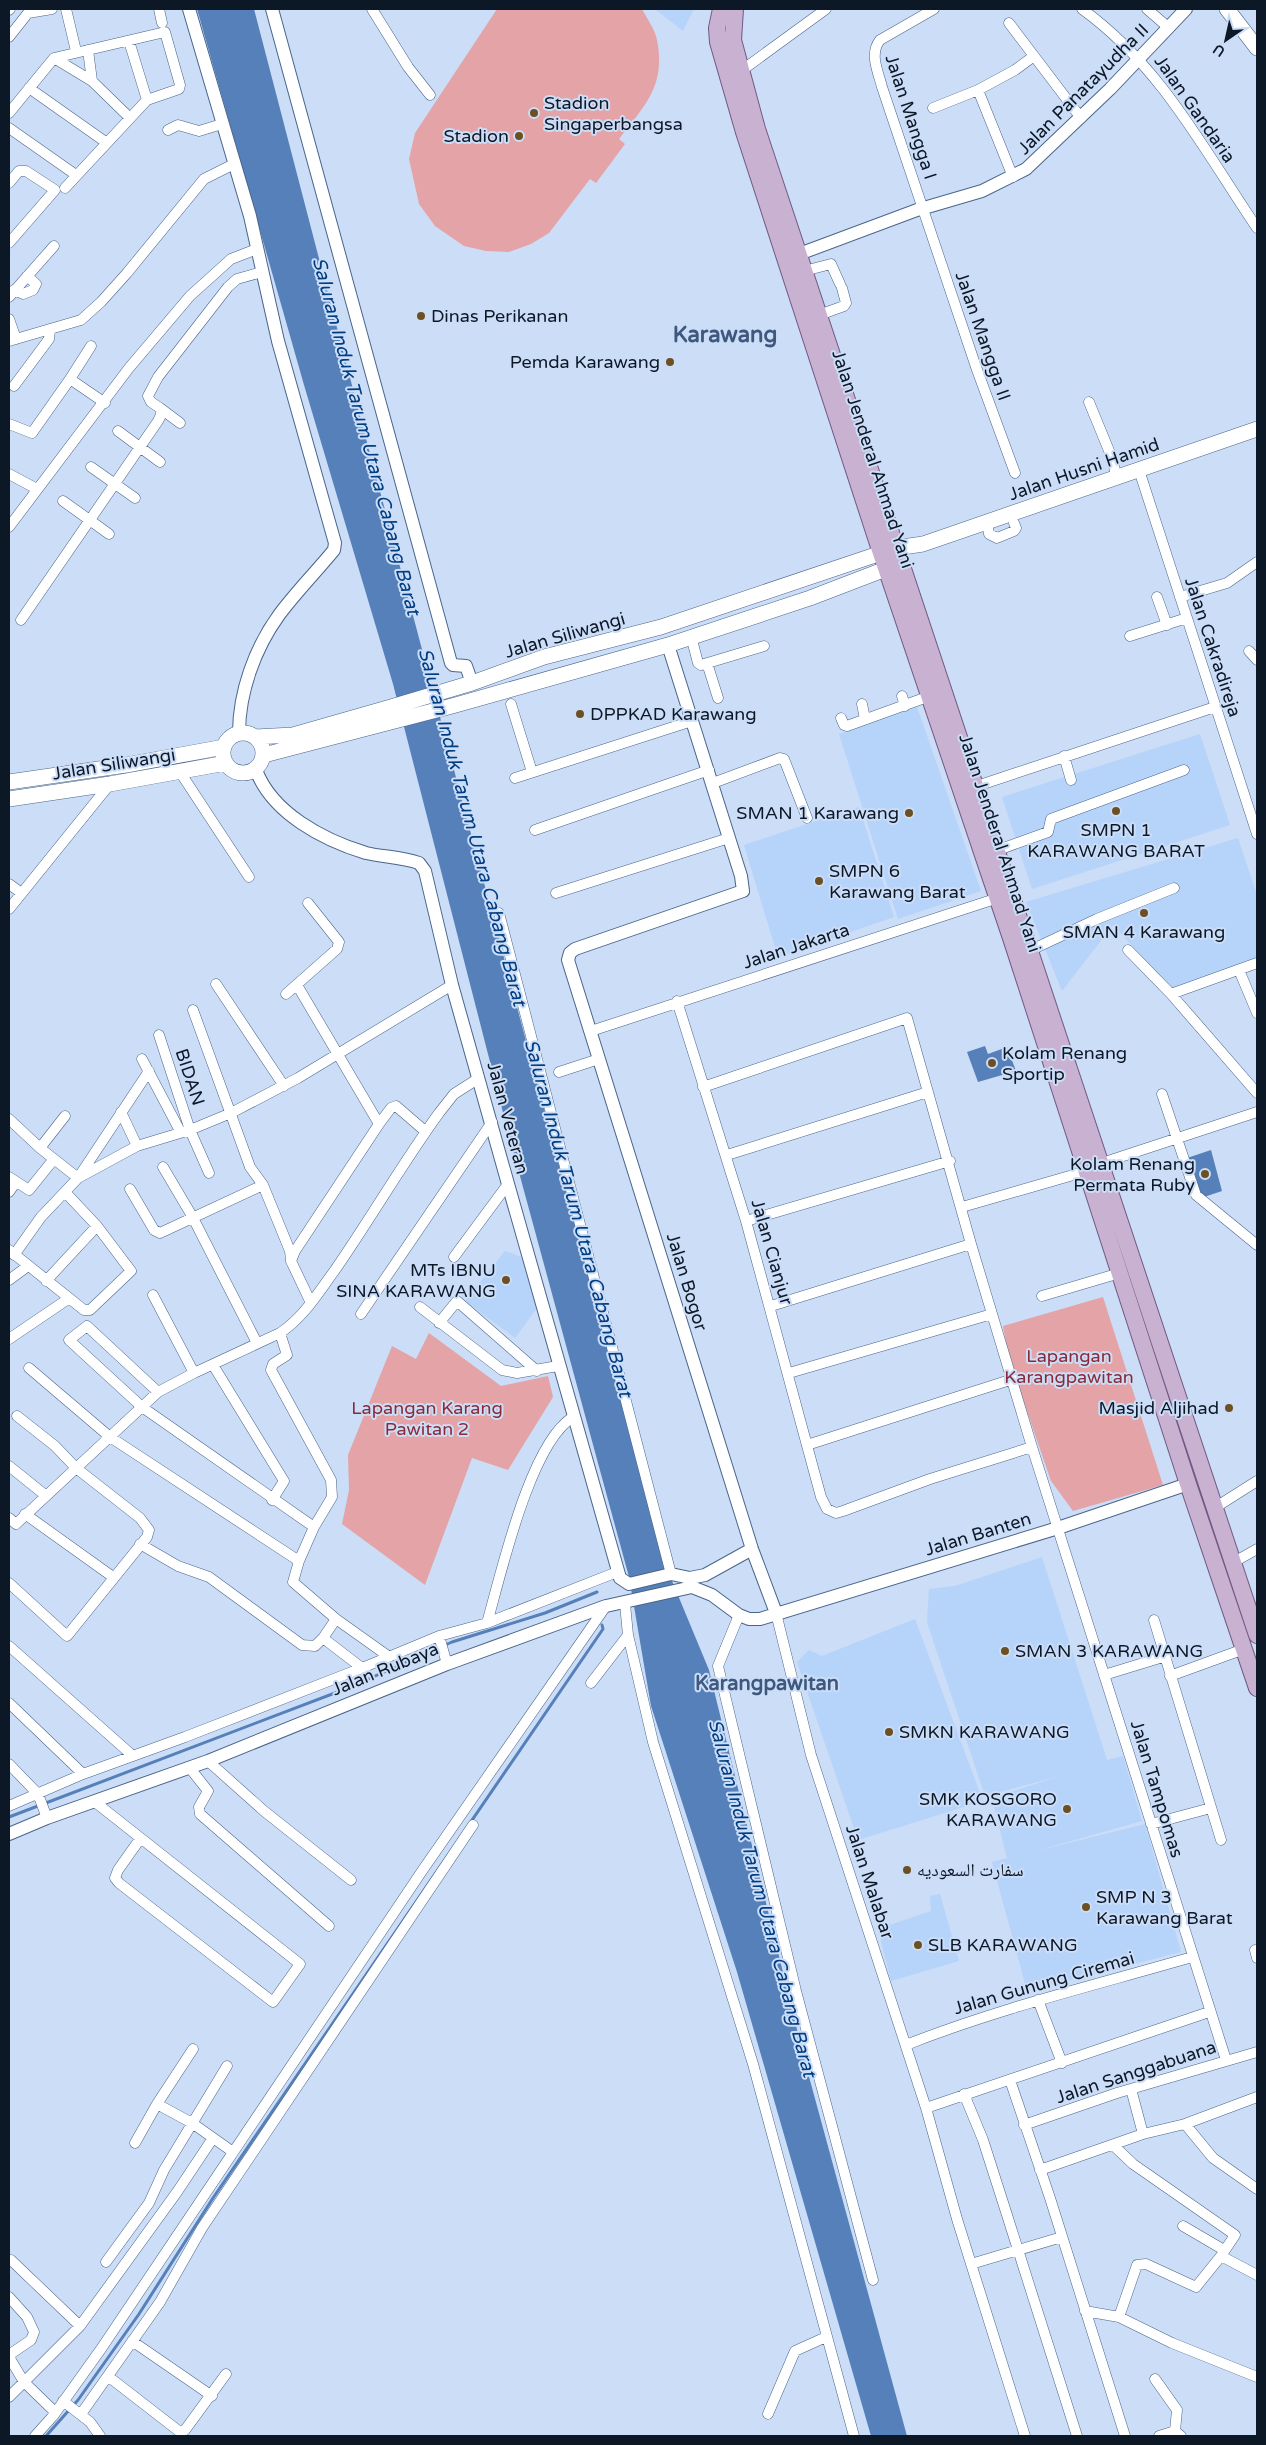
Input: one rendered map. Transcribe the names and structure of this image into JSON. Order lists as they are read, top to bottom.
{
  "streets": {
    "main road": ["Jalan Jenderal Ahmad Yani", "Jalan Husni Hamid", "Jalan Siliwangi"],
    "street": [
      "Jalan Panatayudha II",
      "Jalan Gandaria",
      "Jalan Mangga I",
      "Jalan Mangga II",
      "Jalan Cakradireja",
      "Jalan Jakarta",
      "BIDAN",
      "Jalan Veteran",
      "Jalan Cianjur",
      "Jalan Bogor",
      "Jalan Banten",
      "Jalan Rubaya",
      "Jalan Tampomas",
      "Jalan Malabar",
      "Jalan Gunung Ciremai",
      "Jalan Sanggabuana"
    ]
  },
  "crossings": [
    ["Jalan Panatayudha II", "Jalan Gandaria"],
    ["Jalan Panatayudha II", "Jalan Mangga I"],
    ["Jalan Panatayudha II", "Jalan Mangga II"],
    ["Jalan Panatayudha II", "Jalan Jenderal Ahmad Yani"],
    ["Jalan Mangga I", "Jalan Mangga II"],
    ["Jalan Jenderal Ahmad Yani", "Jalan Husni Hamid"],
    ["Jalan Jenderal Ahmad Yani", "Jalan Siliwangi"],
    ["Jalan Jenderal Ahmad Yani", "Jalan Jakarta"],
    ["Jalan Jenderal Ahmad Yani", "Jalan Banten"],
    ["Jalan Husni Hamid", "Jalan Siliwangi"],
    ["Jalan Husni Hamid", "Jalan Cakradireja"],
    ["Jalan Siliwangi", "Jalan Veteran"],
    ["Jalan Jakarta", "Jalan Cianjur"],
    ["Jalan Jakarta", "Jalan Bogor"],
    ["Jalan Cianjur", "Jalan Tampomas"],
    ["Jalan Bogor", "Jalan Banten"],
    ["Jalan Bogor", "Jalan Malabar"],
    ["Jalan Banten", "Jalan Tampomas"],
    ["Jalan Banten", "Jalan Malabar"],
    ["Jalan Tampomas", "Jalan Gunung Ciremai"],
    ["Jalan Tampomas", "Jalan Sanggabuana"],
    ["Jalan Malabar", "Jalan Gunung Ciremai"]
  ],
  "districts": ["Karawang", "Karangpawitan"],
  "water": ["Saluran Induk Tarum Utara Cabang Barat"],
  "parks": ["Lapangan Karangpawitan", "Lapangan Karang Pawitan 2"],
  "places": [
    "Stadion Singaperbangsa",
    "Stadion",
    "Dinas Perikanan",
    "Pemda Karawang",
    "DPPKAD Karawang",
    "SMPN 1 KARAWANG BARAT",
    "SMAN 1 Karawang",
    "SMPN 6 Karawang Barat",
    "SMAN 4 Karawang",
    "Kolam Renang Sportip",
    "Kolam Renang Permata Ruby",
    "MTs IBNU SINA KARAWANG",
    "Masjid Aljihad",
    "SMAN 3 KARAWANG",
    "SMKN KARAWANG",
    "SMK KOSGORO KARAWANG",
    "سفارت السعوديه",
    "SMP N 3 Karawang Barat",
    "SLB KARAWANG"
  ],
  "north": "bottom left"
}
